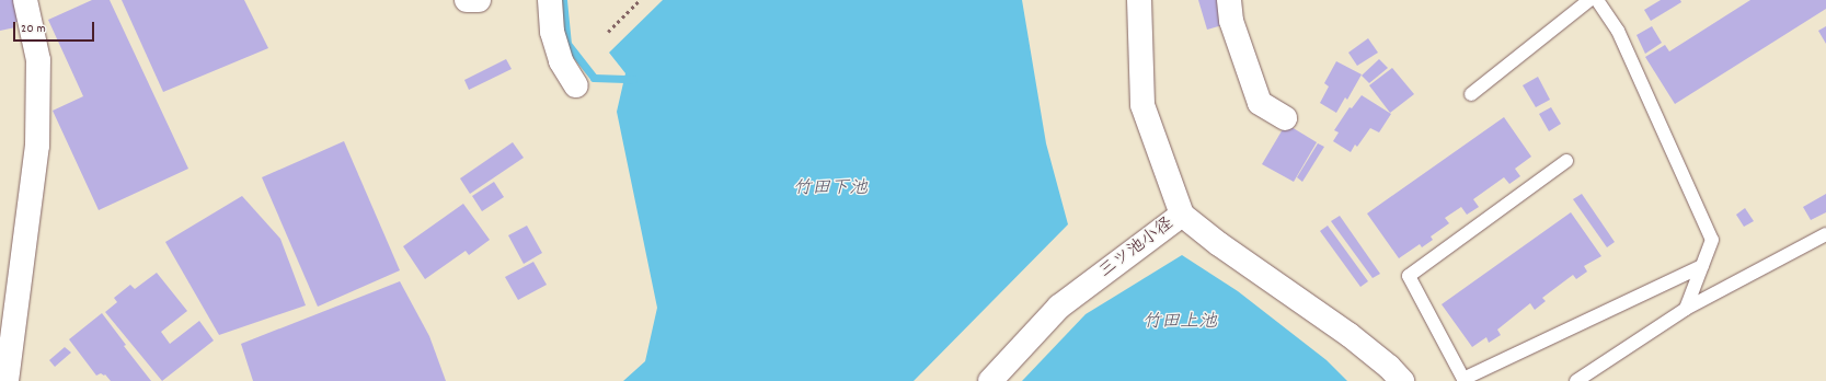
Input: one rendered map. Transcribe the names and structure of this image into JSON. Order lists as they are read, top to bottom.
{
  "streets": {
    "street": ["三ツ池小径"]
  },
  "water": ["竹田下池", "竹田上池"],
  "scale_bar": "20 m"
}
